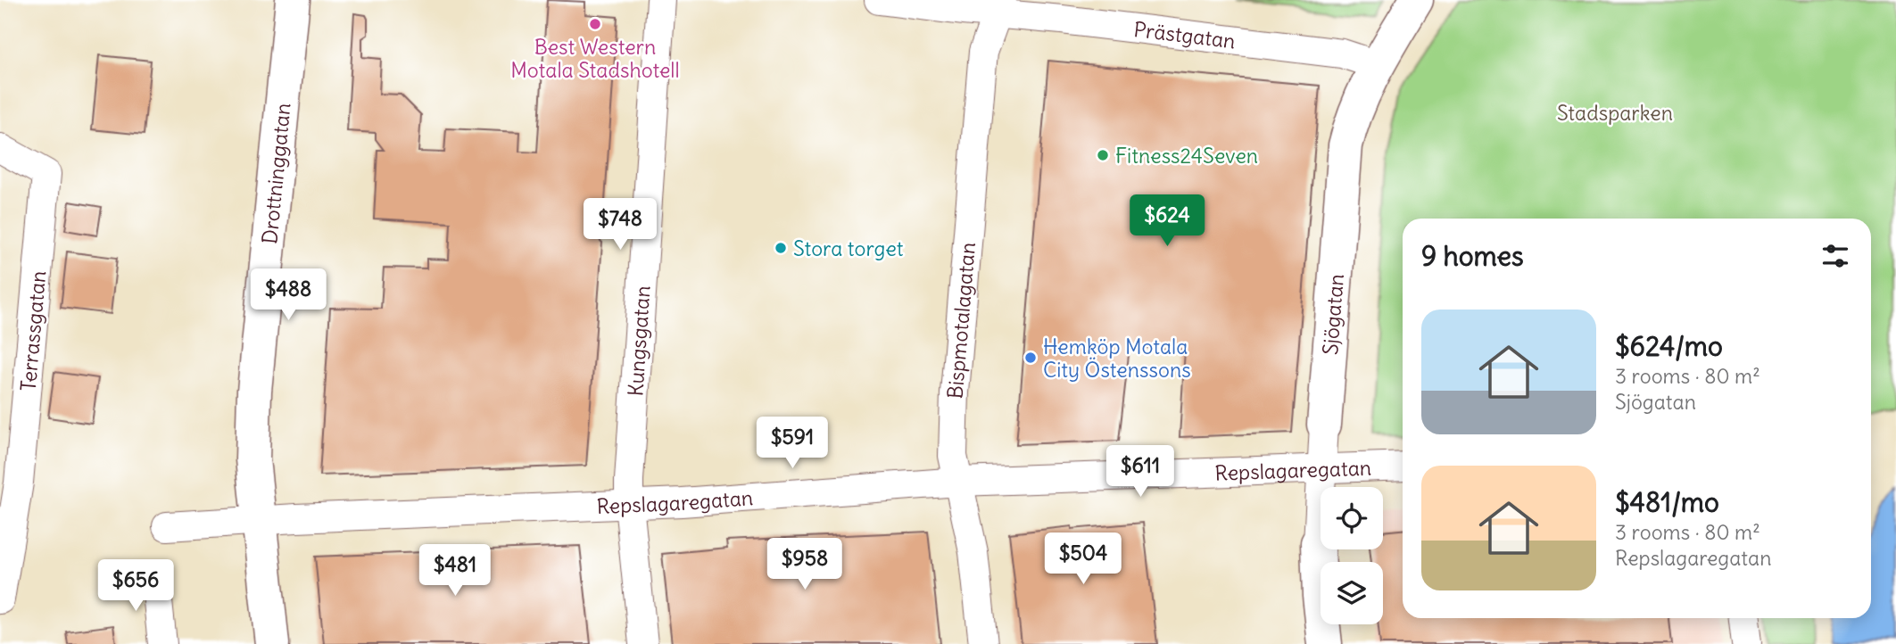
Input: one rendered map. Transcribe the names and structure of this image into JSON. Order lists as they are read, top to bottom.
{
  "streets": {
    "main road": ["Drottninggatan", "Sjögatan"],
    "street": [
      "Prästgatan",
      "Bispmotalagatan",
      "Terrassgatan",
      "Kungsgatan",
      "Repslagaregatan"
    ]
  },
  "crossings": [
    ["Prästgatan", "Sjögatan"],
    ["Prästgatan", "Bispmotalagatan"],
    ["Drottninggatan", "Repslagaregatan"],
    ["Sjögatan", "Repslagaregatan"],
    ["Bispmotalagatan", "Repslagaregatan"],
    ["Kungsgatan", "Repslagaregatan"]
  ],
  "parks": ["Stadsparken"],
  "places": [
    "Best Western Motala Stadshotell",
    "Fitness24Seven",
    "Stora torget",
    "Hemköp Motala City Östenssons"
  ],
  "page": {
    "price": [
      "$624",
      "$748",
      "$488",
      "$591",
      "$611",
      "$504",
      "$958",
      "$481",
      "$656"
    ],
    "heading": "9 homes",
    "list": [
      {
        "name": "$624/mo",
        "note": "3 rooms · 80 m² · Sjögatan"
      },
      {
        "name": "$481/mo",
        "note": "3 rooms · 80 m² · Repslagaregatan"
      }
    ]
  }
}
